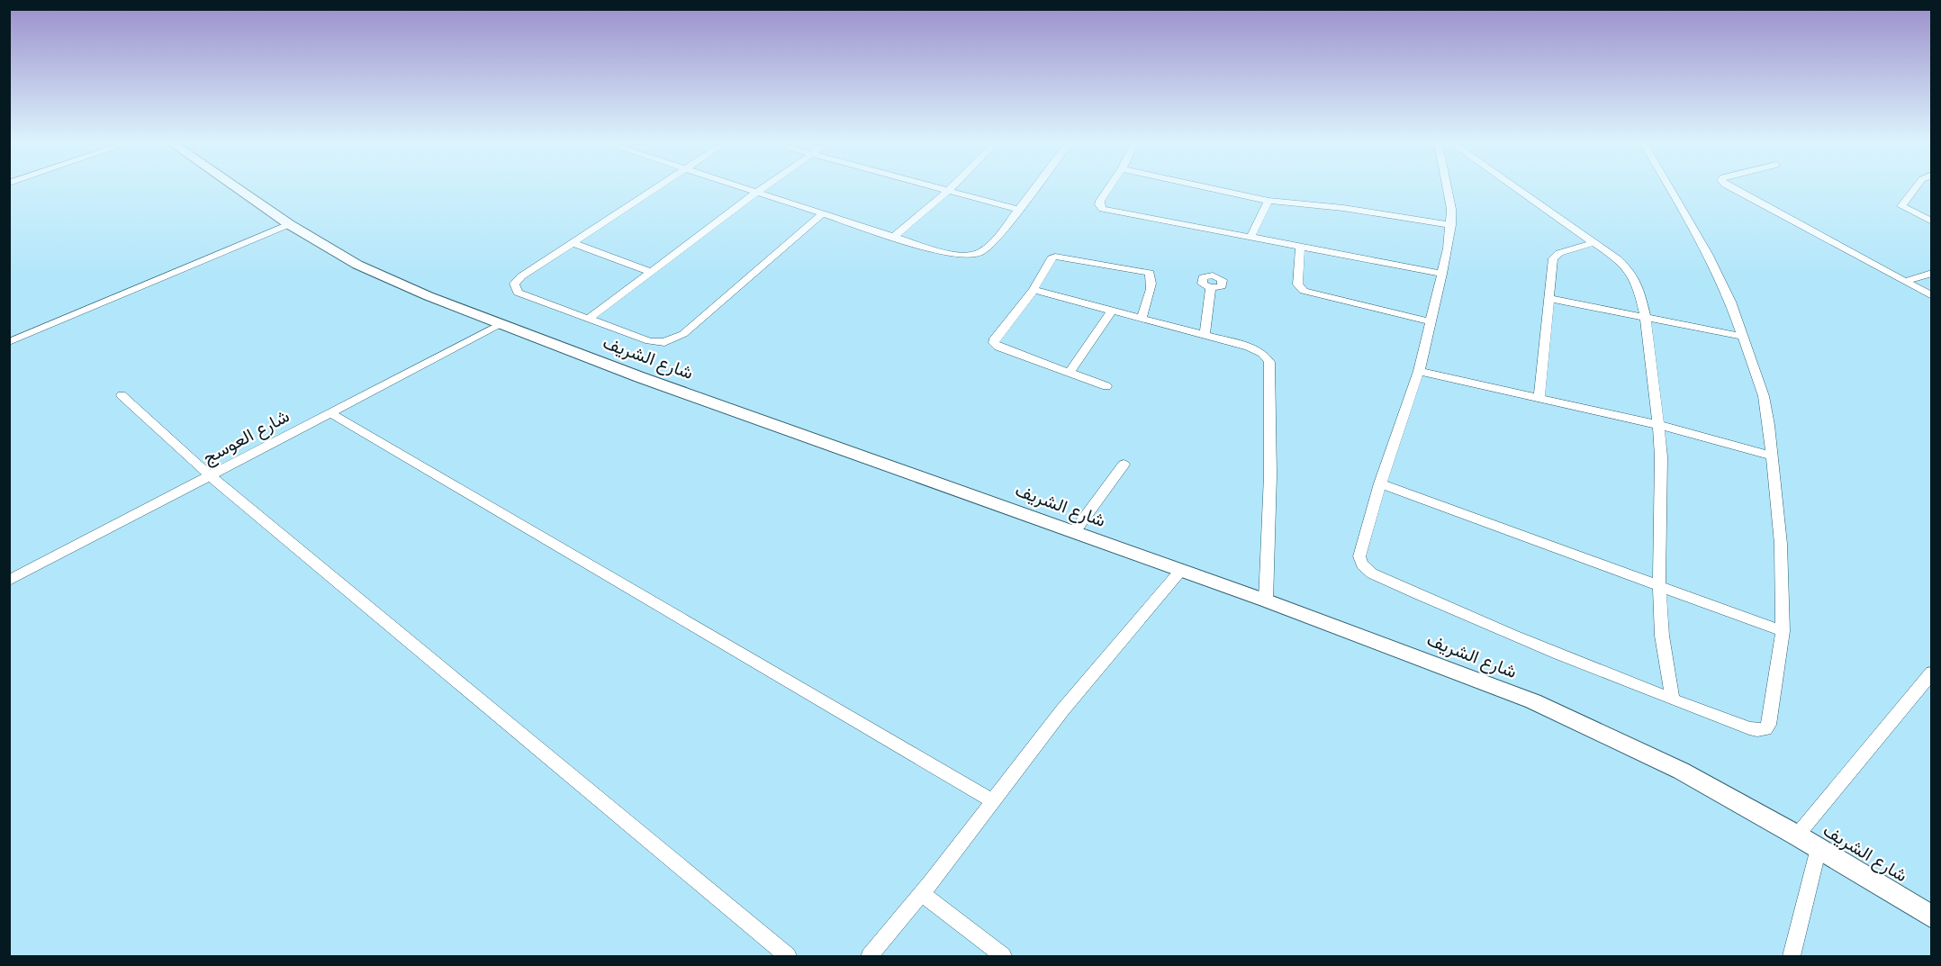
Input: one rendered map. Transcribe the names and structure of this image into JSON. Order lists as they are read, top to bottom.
{
  "streets": {
    "main road": ["شارع الشريف"],
    "street": ["شارع العوسج"]
  },
  "crossings": [
    ["شارع الشريف", "شارع العوسج"]
  ]
}
